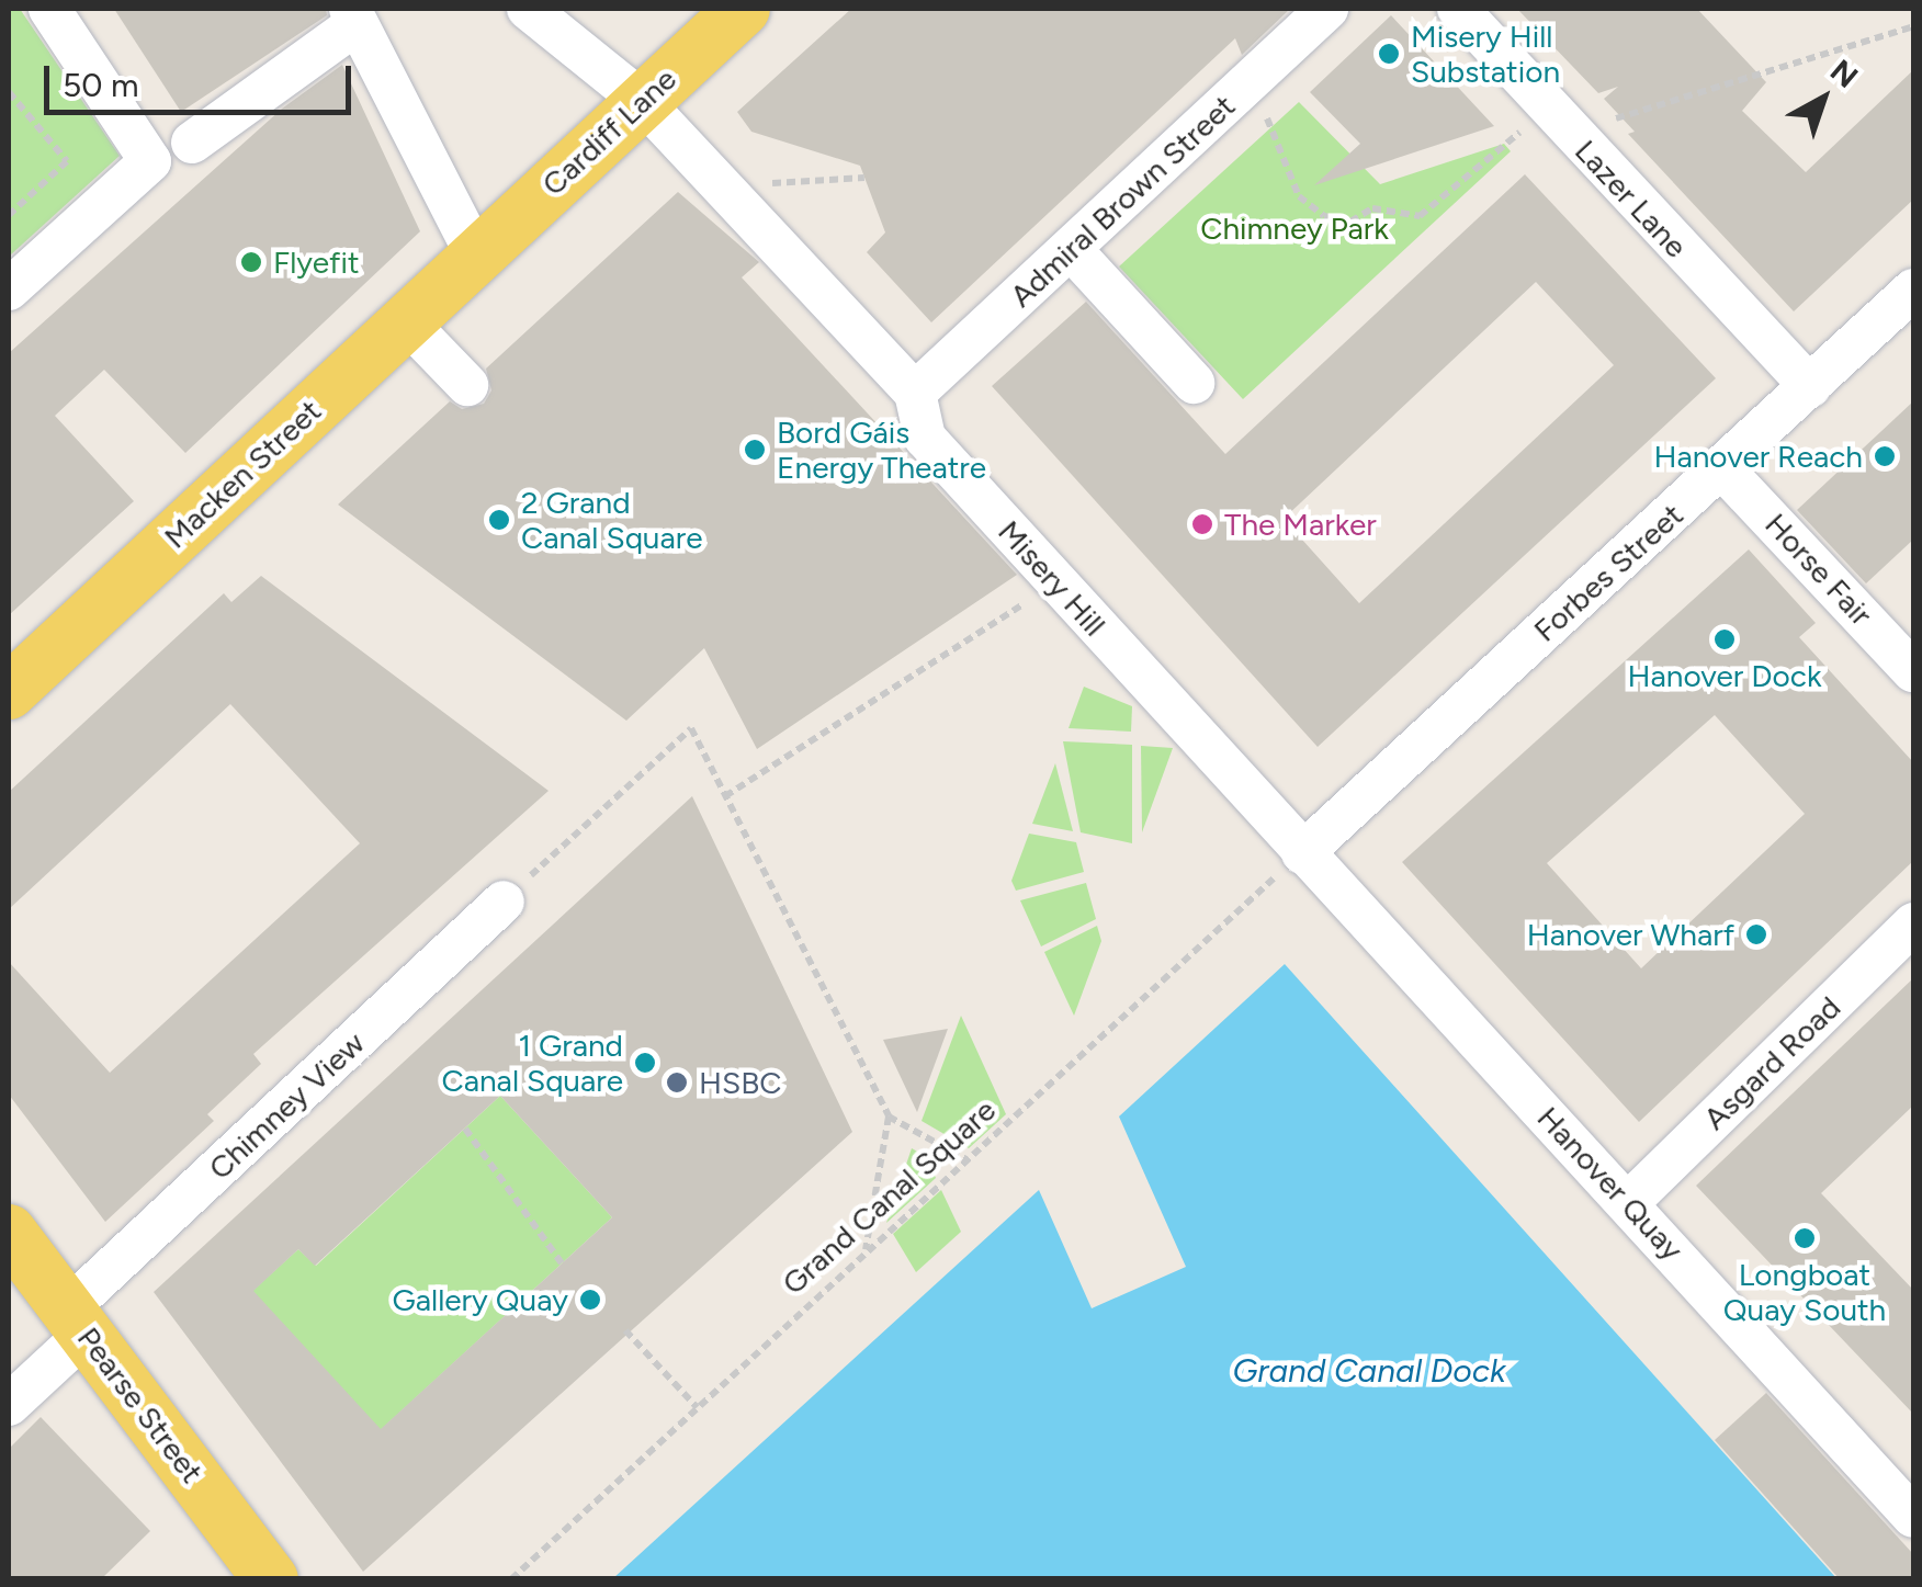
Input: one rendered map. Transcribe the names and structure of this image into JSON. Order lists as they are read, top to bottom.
{
  "streets": {
    "main road": ["Cardiff Lane", "Macken Street", "Pearse Street"],
    "street": [
      "Lazer Lane",
      "Admiral Brown Street",
      "Horse Fair",
      "Forbes Street",
      "Misery Hill",
      "Asgard Road",
      "Chimney View",
      "Hanover Quay"
    ],
    "path": ["Grand Canal Square"]
  },
  "crossings": [
    ["Cardiff Lane", "Macken Street"],
    ["Cardiff Lane", "Misery Hill"],
    ["Lazer Lane", "Forbes Street"],
    ["Admiral Brown Street", "Misery Hill"],
    ["Horse Fair", "Forbes Street"],
    ["Forbes Street", "Misery Hill"],
    ["Forbes Street", "Hanover Quay"],
    ["Forbes Street", "Grand Canal Square"],
    ["Misery Hill", "Hanover Quay"],
    ["Misery Hill", "Grand Canal Square"],
    ["Asgard Road", "Hanover Quay"],
    ["Chimney View", "Pearse Street"],
    ["Hanover Quay", "Grand Canal Square"]
  ],
  "water": ["Grand Canal Dock"],
  "parks": ["Chimney Park"],
  "places": [
    "Misery Hill Substation",
    "Flyefit",
    "Bord Gáis Energy Theatre",
    "Hanover Reach",
    "2 Grand Canal Square",
    "The Marker",
    "Hanover Dock",
    "Hanover Wharf",
    "1 Grand Canal Square",
    "HSBC",
    "Longboat Quay South",
    "Gallery Quay"
  ],
  "scale_bar": "50 m",
  "north": "top right"
}
